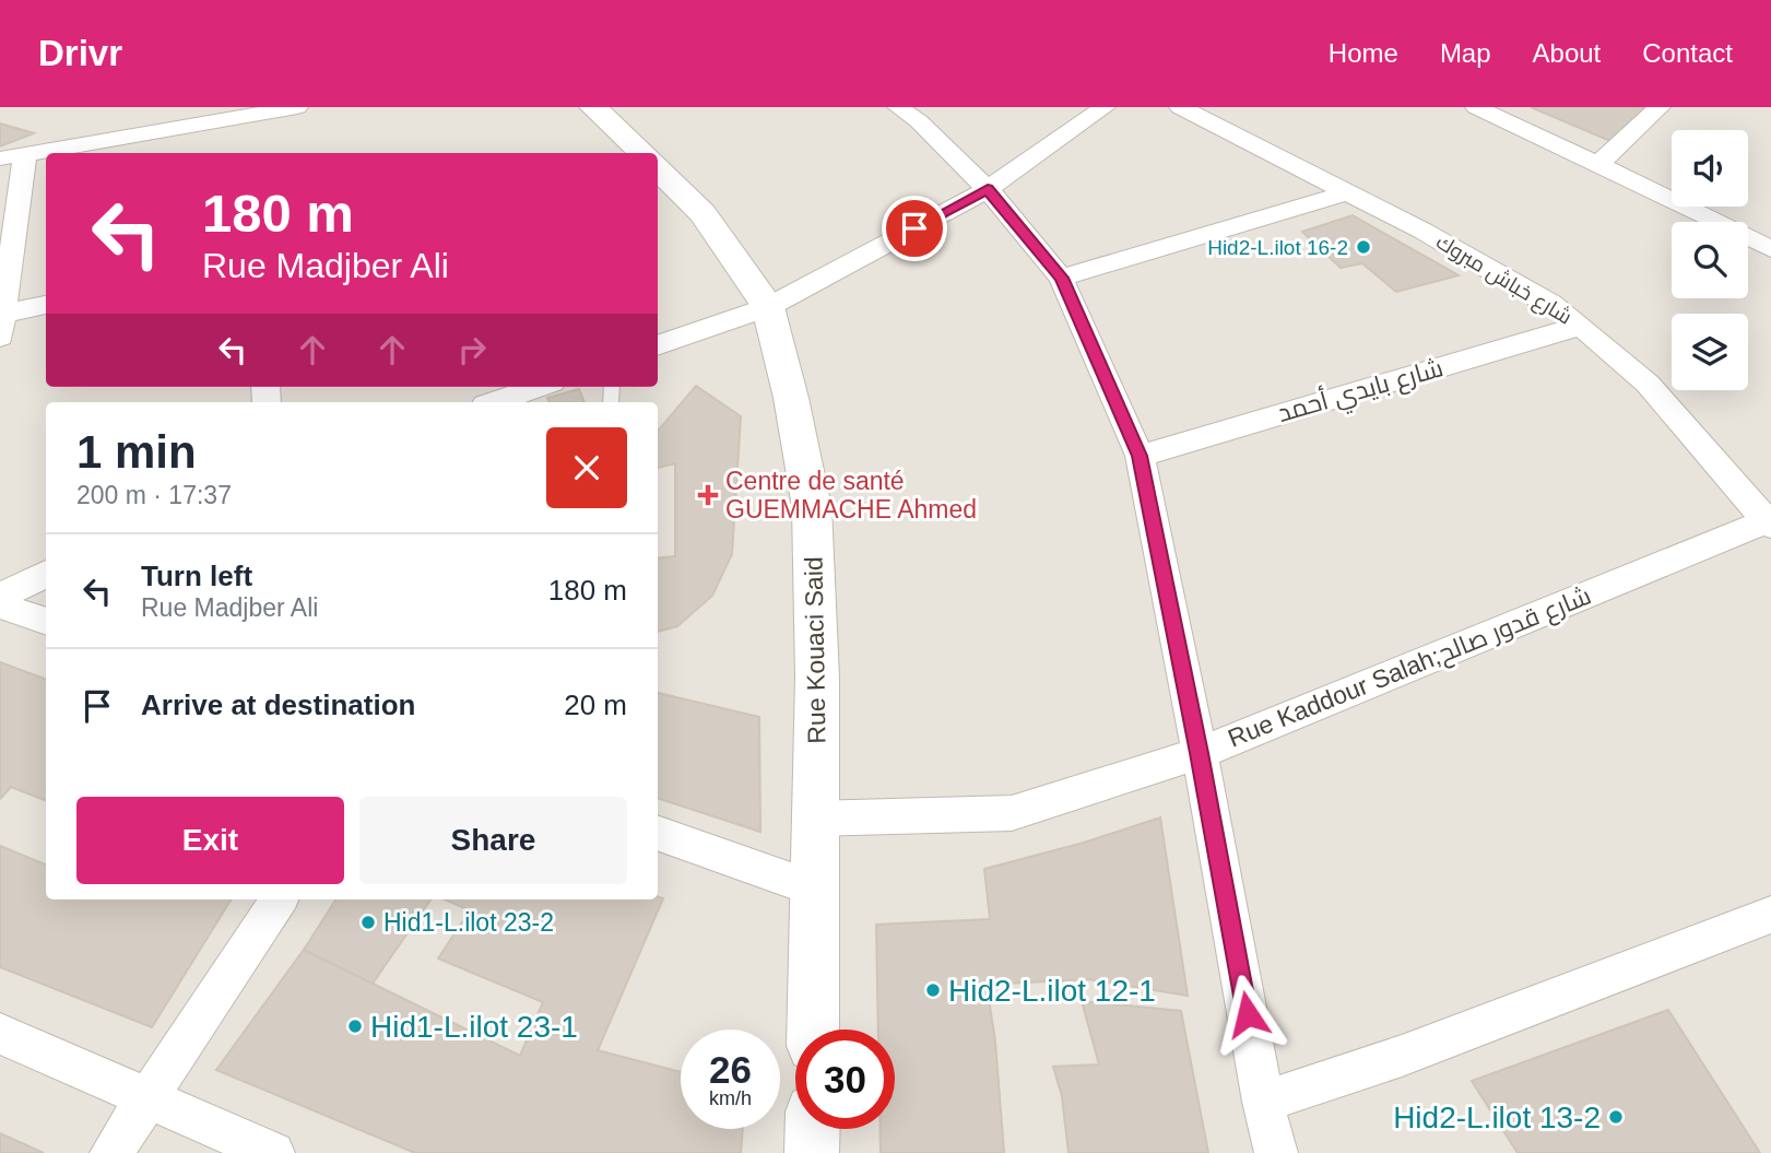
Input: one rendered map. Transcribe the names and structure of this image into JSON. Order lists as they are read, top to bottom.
{
  "streets": {
    "street": [
      "شارع خباش مبروك",
      "شارع بايدي أحمد",
      "Rue Kouaci Said",
      "Rue Kaddour Salah;شارع قدور صالح"
    ]
  },
  "crossings": [
    ["شارع خباش مبروك", "شارع بايدي أحمد"],
    ["شارع خباش مبروك", "Rue Kaddour Salah;شارع قدور صالح"],
    ["Rue Kouaci Said", "Rue Kaddour Salah;شارع قدور صالح"]
  ],
  "places": {
    "other": [
      "Hid2-L.ilot 16-2",
      "Hid1-L.ilot 23-2",
      "Hid2-L.ilot 12-1",
      "Hid1-L.ilot 23-1",
      "Hid2-L.ilot 13-2"
    ],
    "health": ["Centre de santé GUEMMACHE Ahmed"]
  },
  "page": {
    "header": "Drivr",
    "nav": [
      "Home",
      "Map",
      "About",
      "Contact"
    ],
    "turn": ["180 m", "Rue Madjber Ali"],
    "heading": ["1 min", "200 m · 17:37"],
    "list": [
      {
        "name": "Turn left",
        "note": "Rue Madjber Ali",
        "value": "180 m"
      },
      {
        "name": "Arrive at destination",
        "value": "20 m"
      }
    ],
    "buttons": ["Exit", "Share"],
    "speed": "26 km/h",
    "limit": "30"
  }
}
